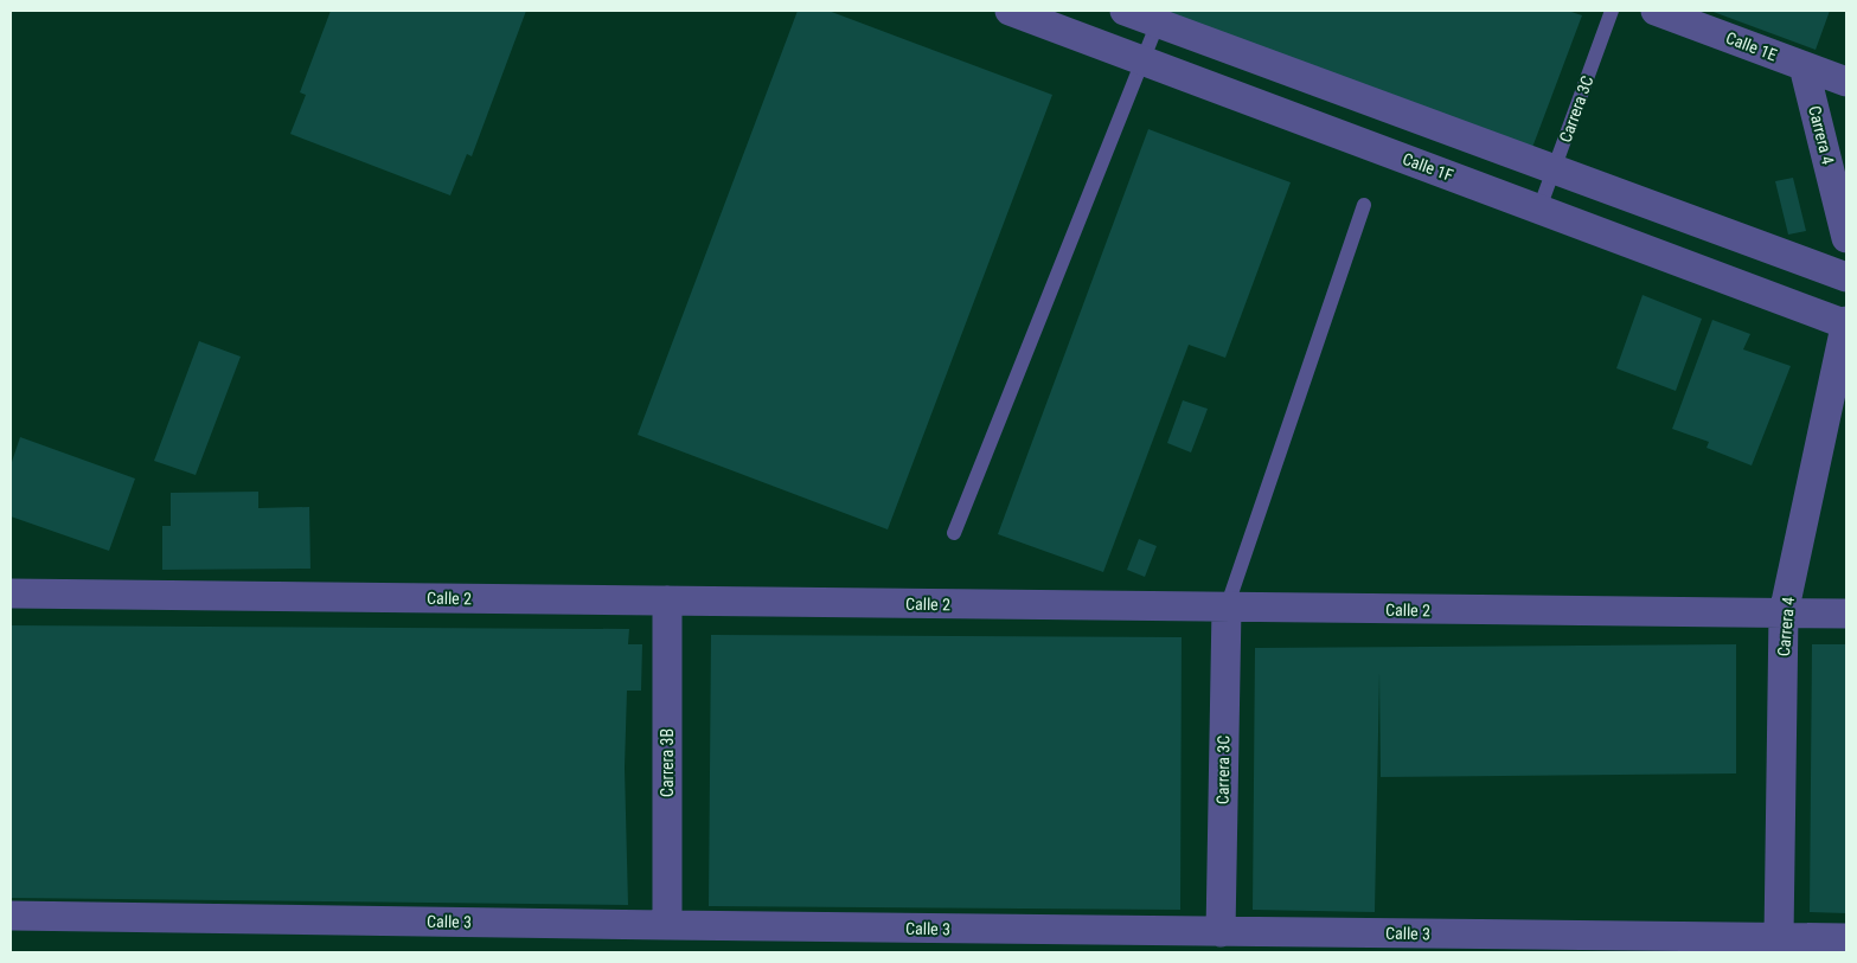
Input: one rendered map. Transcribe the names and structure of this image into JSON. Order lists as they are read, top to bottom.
{
  "streets": {
    "street": [
      "Calle 1E",
      "Carrera 3C",
      "Carrera 4",
      "Calle 1F",
      "Calle 2",
      "Carrera 3B",
      "Calle 3"
    ]
  },
  "crossings": [
    ["Calle 1E", "Carrera 4"],
    ["Carrera 3C", "Calle 1F"],
    ["Carrera 3C", "Calle 2"],
    ["Carrera 3C", "Calle 3"],
    ["Carrera 4", "Calle 1F"],
    ["Carrera 4", "Calle 2"],
    ["Carrera 4", "Calle 3"],
    ["Calle 2", "Carrera 3B"],
    ["Carrera 3B", "Calle 3"]
  ]
}
